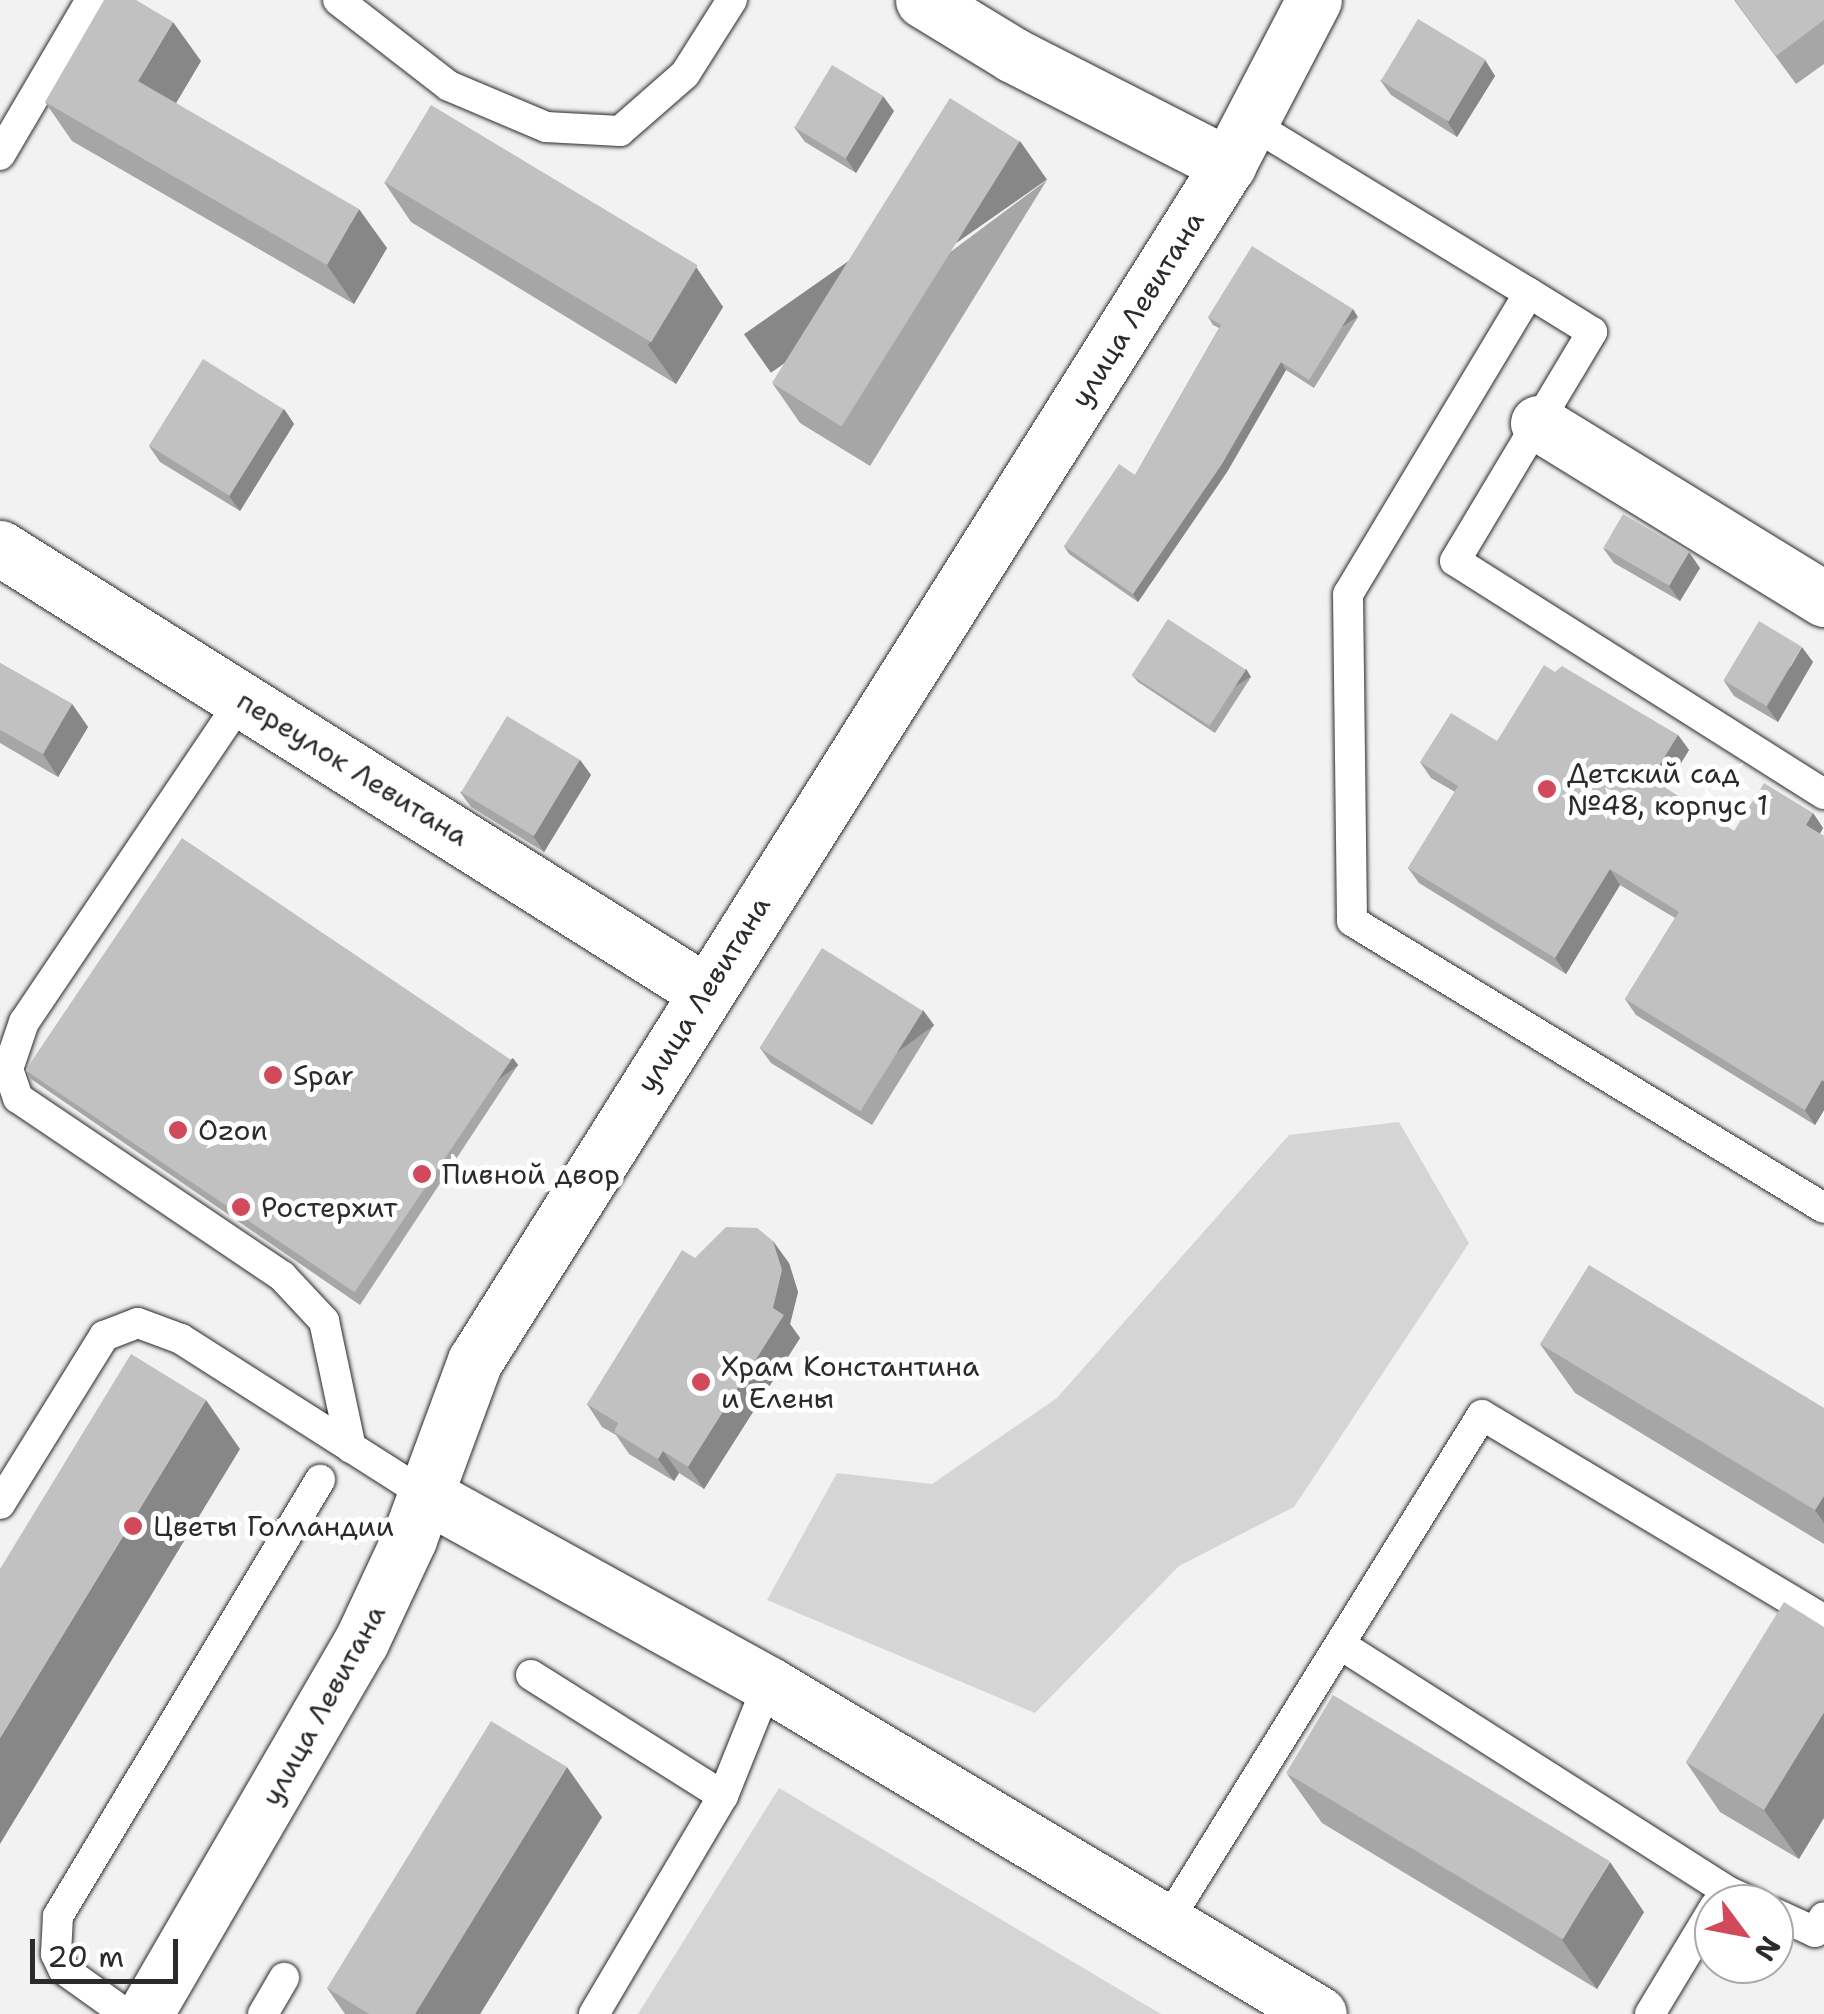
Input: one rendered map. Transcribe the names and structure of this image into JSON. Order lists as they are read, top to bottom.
{
  "streets": {
    "street": ["улица Левитана", "переулок Левитана"]
  },
  "crossings": [
    ["улица Левитана", "переулок Левитана"]
  ],
  "places": [
    "Детский сад №48, корпус 1",
    "Spar",
    "Ozon",
    "Пивной двор",
    "Ростерхит",
    "Храм Константина и Елены",
    "Цветы Голландии"
  ],
  "scale_bar": "20 m",
  "north": "bottom right"
}
